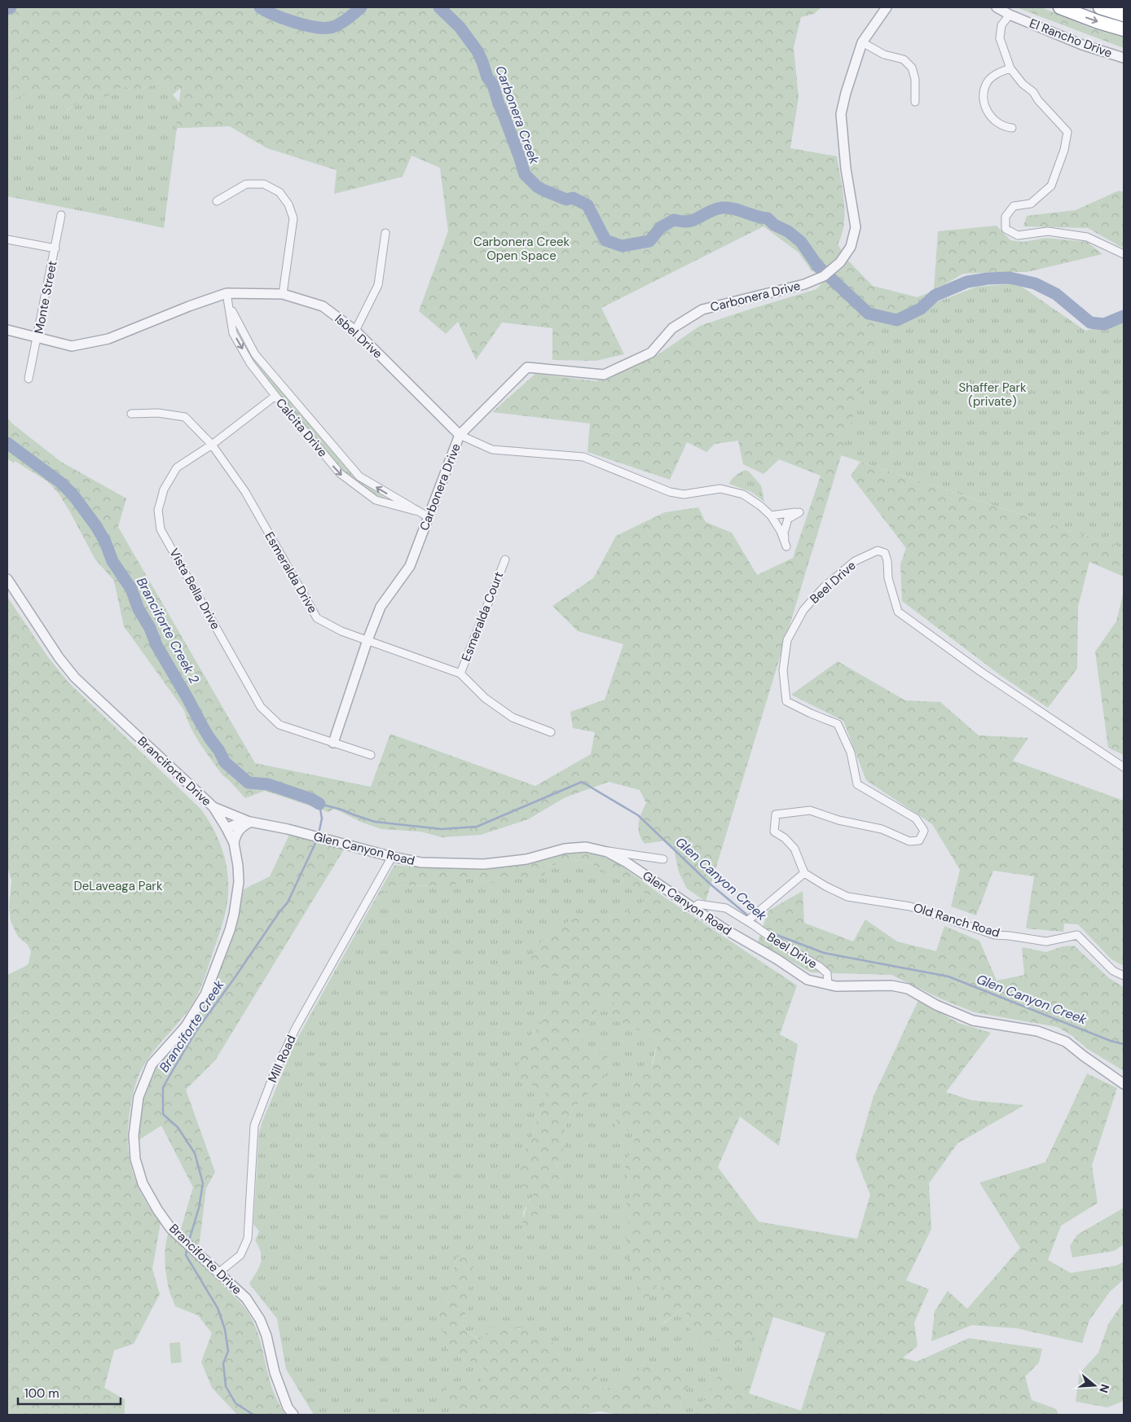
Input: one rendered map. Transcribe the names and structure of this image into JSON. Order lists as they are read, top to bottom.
{
  "streets": {
    "street": [
      "El Rancho Drive",
      "Carbonera Drive",
      "Monte Street",
      "Isbel Drive",
      "Calcita Drive",
      "Esmeralda Drive",
      "Beel Drive",
      "Vista Bella Drive",
      "Esmeralda Court",
      "Branciforte Drive",
      "Glen Canyon Road",
      "Old Ranch Road",
      "Mill Road"
    ]
  },
  "crossings": [
    ["Carbonera Drive", "Isbel Drive"],
    ["Carbonera Drive", "Calcita Drive"],
    ["Carbonera Drive", "Esmeralda Drive"],
    ["Carbonera Drive", "Vista Bella Drive"],
    ["Monte Street", "Isbel Drive"],
    ["Isbel Drive", "Calcita Drive"],
    ["Calcita Drive", "Vista Bella Drive"],
    ["Esmeralda Drive", "Vista Bella Drive"],
    ["Esmeralda Drive", "Esmeralda Court"],
    ["Beel Drive", "Glen Canyon Road"],
    ["Beel Drive", "Old Ranch Road"],
    ["Branciforte Drive", "Glen Canyon Road"],
    ["Branciforte Drive", "Mill Road"],
    ["Glen Canyon Road", "Mill Road"]
  ],
  "water": [
    "Carbonera Creek",
    "Branciforte Creek 2",
    "Glen Canyon Creek",
    "Branciforte Creek"
  ],
  "parks": ["Carbonera Creek Open Space", "Shaffer Park (private)", "DeLaveaga Park"],
  "scale_bar": "100 m",
  "north": "right"
}
